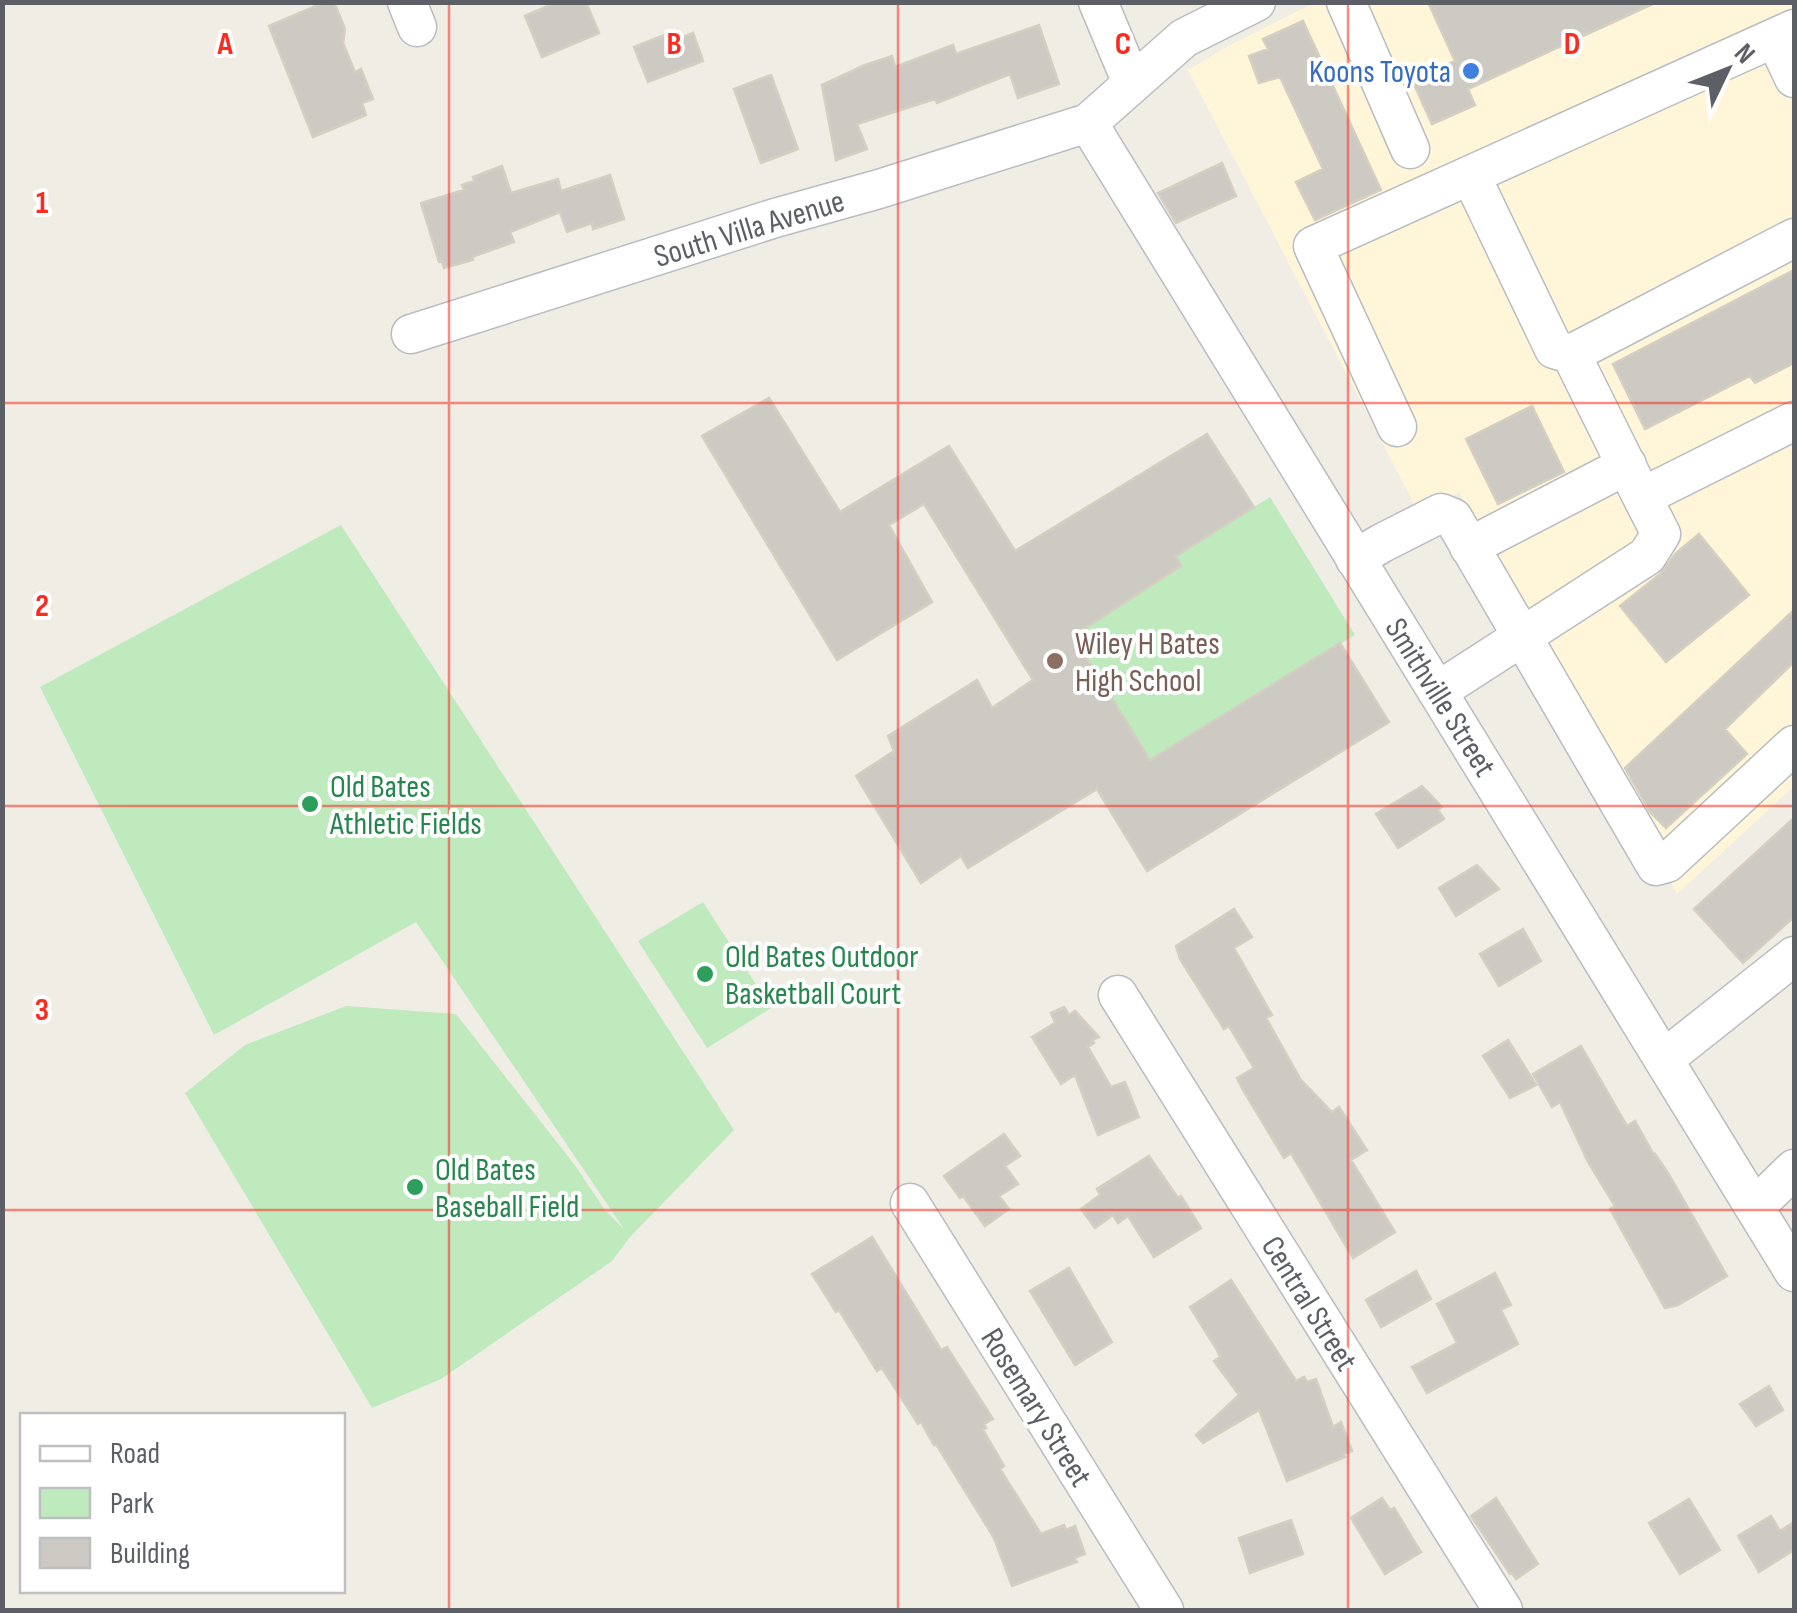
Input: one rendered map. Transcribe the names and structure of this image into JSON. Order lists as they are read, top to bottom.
{
  "streets": {
    "street": [
      "South Villa Avenue",
      "Smithville Street",
      "Central Street",
      "Rosemary Street"
    ]
  },
  "crossings": [
    ["South Villa Avenue", "Smithville Street"]
  ],
  "places": [
    "Koons Toyota",
    "Wiley H Bates High School",
    "Old Bates Athletic Fields",
    "Old Bates Outdoor Basketball Court",
    "Old Bates Baseball Field"
  ],
  "legend": ["Road", "Park", "Building"],
  "north": "top right",
  "grid": {
    "columns": [
      "A",
      "B",
      "C",
      "D"
    ],
    "rows": ["1", "2", "3"]
  }
}
